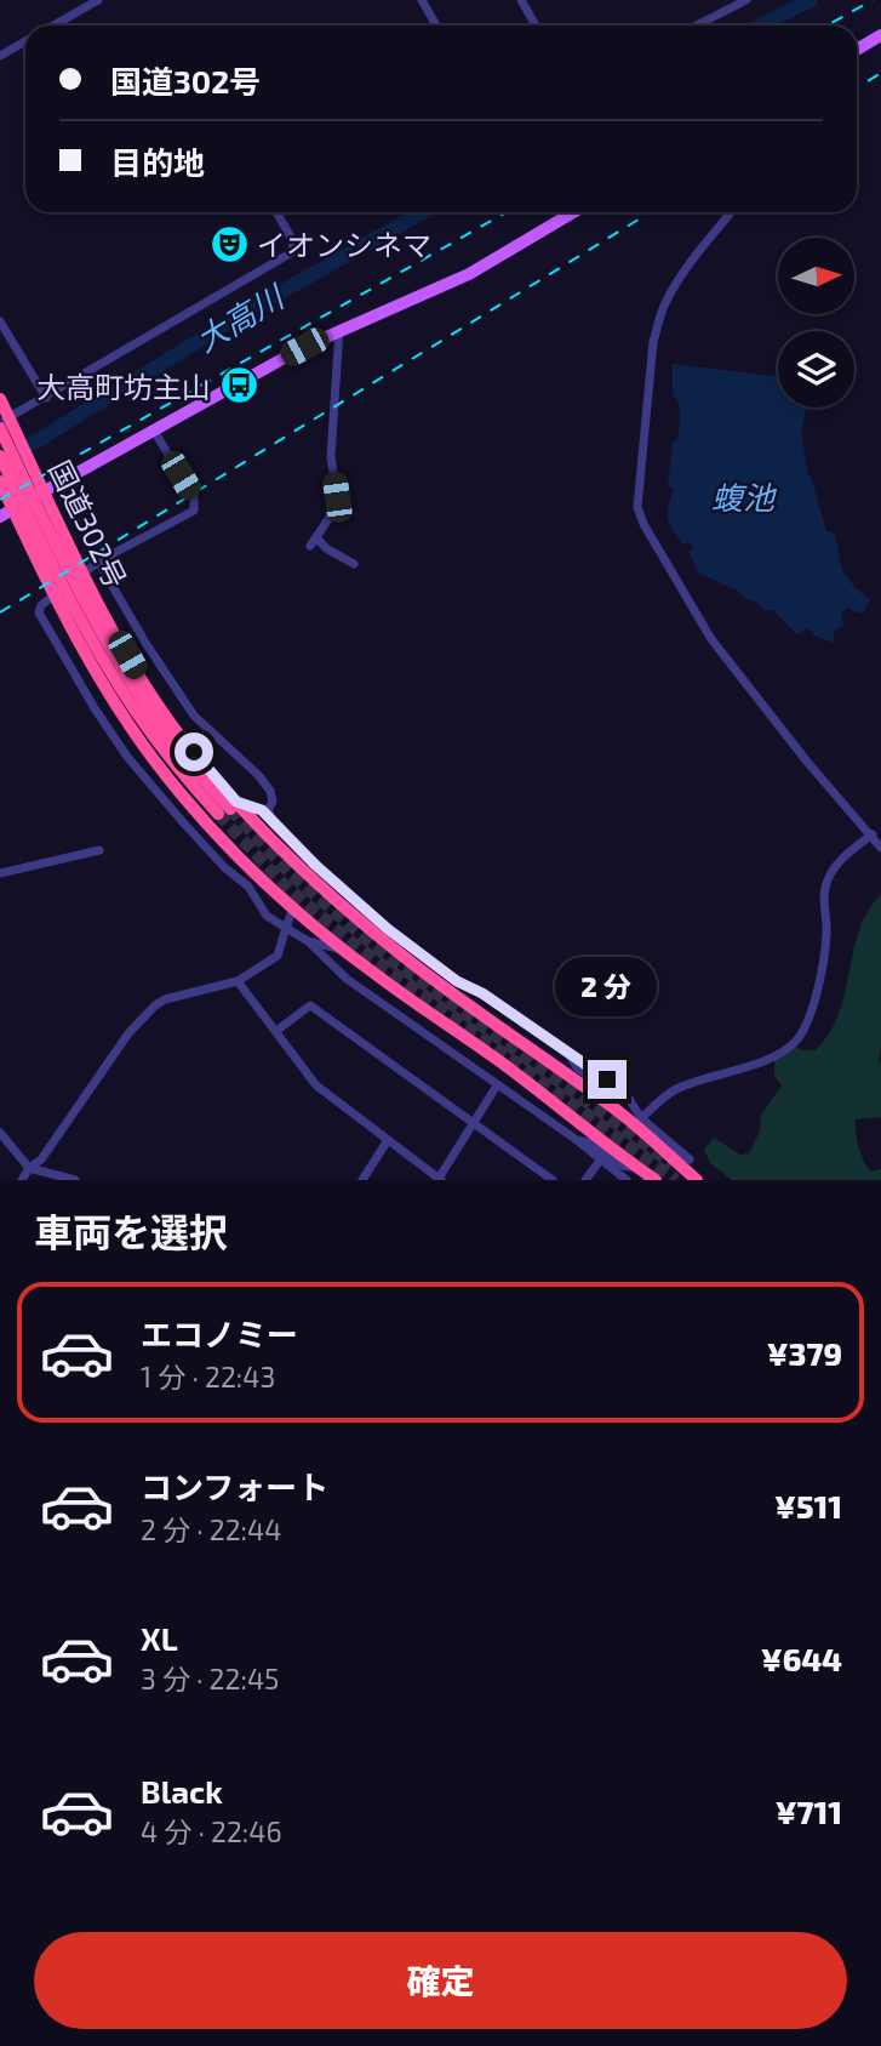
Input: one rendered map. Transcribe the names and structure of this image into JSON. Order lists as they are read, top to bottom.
{
  "streets": {
    "highway": ["国道302号"]
  },
  "water": ["大高川", "蝮池"],
  "places": {
    "theatre": ["イオンシネマ"],
    "bus stop": ["大高町坊主山"]
  },
  "north": "right",
  "page": {
    "banner": ["国道302号", "目的地"],
    "bubble": "2 分",
    "heading": "車両を選択",
    "list": [
      {
        "name": "エコノミー",
        "note": "1 分 · 22:43",
        "value": "¥379"
      },
      {
        "name": "コンフォート",
        "note": "2 分 · 22:44",
        "value": "¥511"
      },
      {
        "name": "XL",
        "note": "3 分 · 22:45",
        "value": "¥644"
      },
      {
        "name": "Black",
        "note": "4 分 · 22:46",
        "value": "¥711"
      }
    ],
    "buttons": "確定"
  }
}
